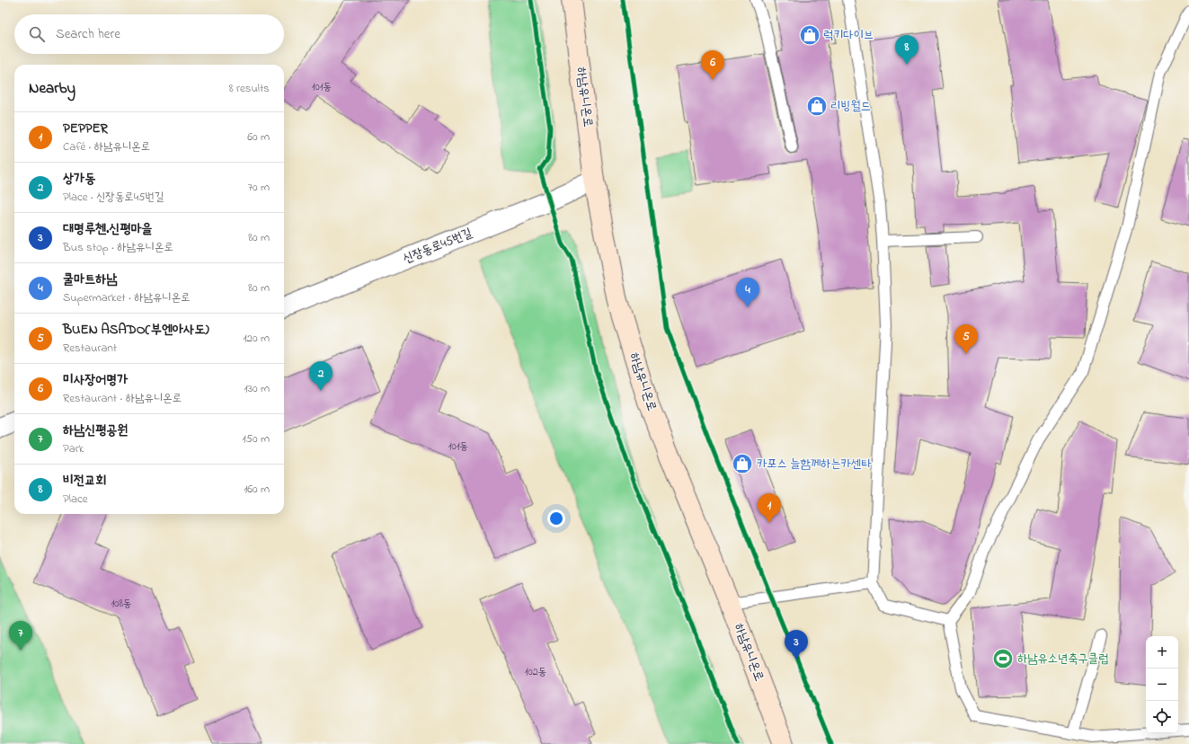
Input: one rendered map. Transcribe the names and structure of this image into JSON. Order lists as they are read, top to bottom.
{
  "streets": {
    "main road": ["하남유니온로"],
    "street": ["신장동로45번길"]
  },
  "crossings": [
    ["하남유니온로", "신장동로45번길"]
  ],
  "places": {
    "shop": ["럭키다이브", "리빙월드", "카포스 늘함께하는카센타"],
    "sports": ["하남유소년축구클럽"]
  },
  "house_numbers": [
    "101동",
    "101동",
    "108동",
    "102동"
  ],
  "page": {
    "search": "Search here",
    "pins": [
      "8",
      "6",
      "4",
      "5",
      "2",
      "1",
      "7",
      "3"
    ],
    "heading": ["Nearby", "8 results"],
    "list": [
      {
        "mark": "1",
        "name": "PEPPER",
        "note": "Café · 하남유니온로",
        "value": "60 m"
      },
      {
        "mark": "2",
        "name": "상가동",
        "note": "Place · 신장동로45번길",
        "value": "70 m"
      },
      {
        "mark": "3",
        "name": "대명루첸.신평마을",
        "note": "Bus stop · 하남유니온로",
        "value": "80 m"
      },
      {
        "mark": "4",
        "name": "쿨마트하남",
        "note": "Supermarket · 하남유니온로",
        "value": "80 m"
      },
      {
        "mark": "5",
        "name": "BUEN ASADO(부엔아사도)",
        "note": "Restaurant",
        "value": "120 m"
      },
      {
        "mark": "6",
        "name": "미사장어명가",
        "note": "Restaurant · 하남유니온로",
        "value": "130 m"
      },
      {
        "mark": "7",
        "name": "하남신평공원",
        "note": "Park",
        "value": "150 m"
      },
      {
        "mark": "8",
        "name": "비전교회",
        "note": "Place",
        "value": "160 m"
      }
    ],
    "map_buttons": ["+", "−"]
  }
}
